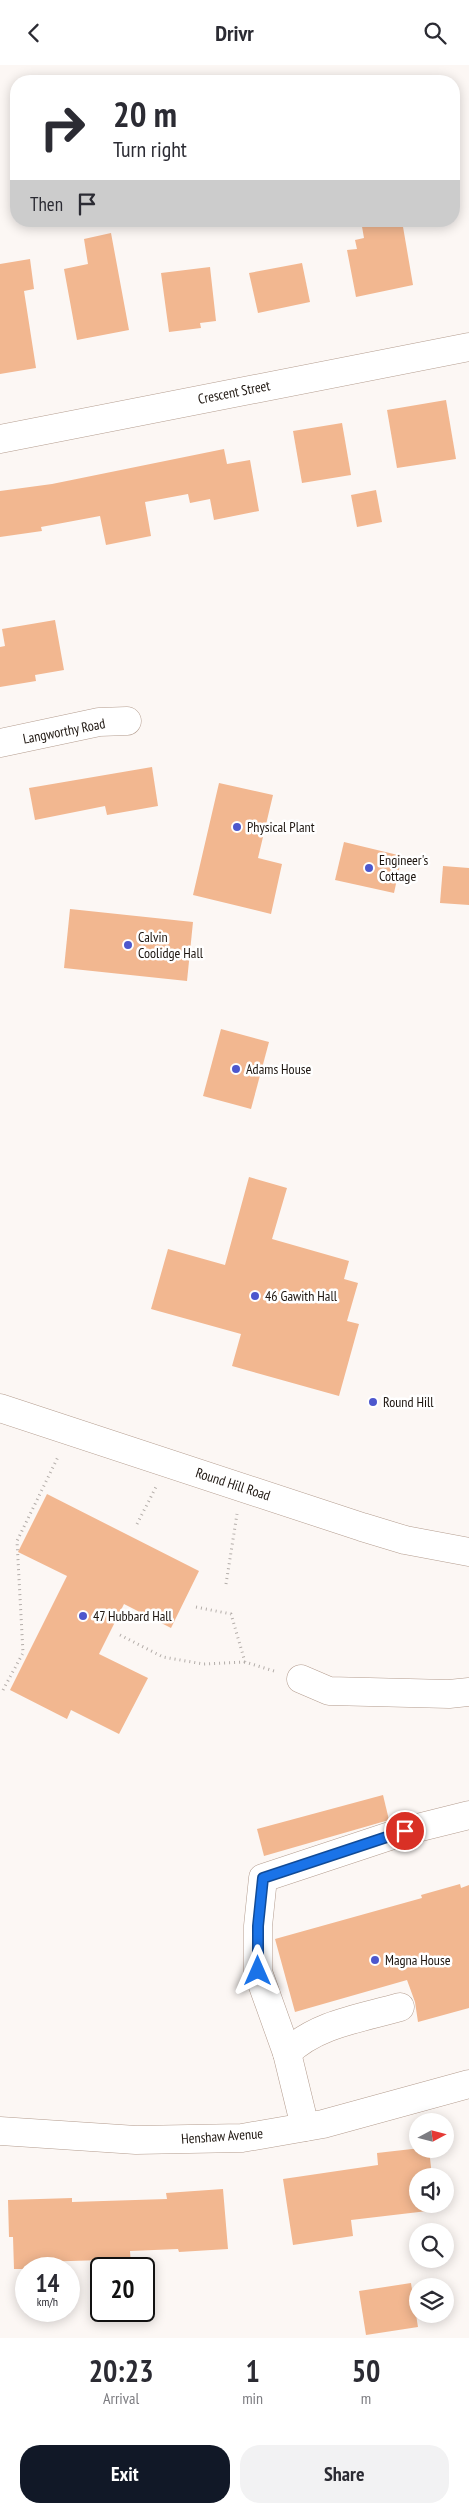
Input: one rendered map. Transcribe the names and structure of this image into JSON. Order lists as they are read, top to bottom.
{
  "streets": {
    "street": [
      "Crescent Street",
      "Langworthy Road",
      "Round Hill Road",
      "Henshaw Avenue"
    ]
  },
  "places": [
    "Physical Plant",
    "Engineer's Cottage",
    "Calvin Coolidge Hall",
    "Adams House",
    "46 Gawith Hall",
    "Round Hill",
    "47 Hubbard Hall",
    "Magna House"
  ],
  "north": "right",
  "page": {
    "header": "Drivr",
    "turn": ["20 m", "Turn right"],
    "then": "Then",
    "speed": "14 km/h",
    "limit": "20",
    "eta": [
      "20:23",
      "Arrival",
      "1",
      "min",
      "50",
      "m"
    ],
    "buttons": ["Exit", "Share"]
  }
}
